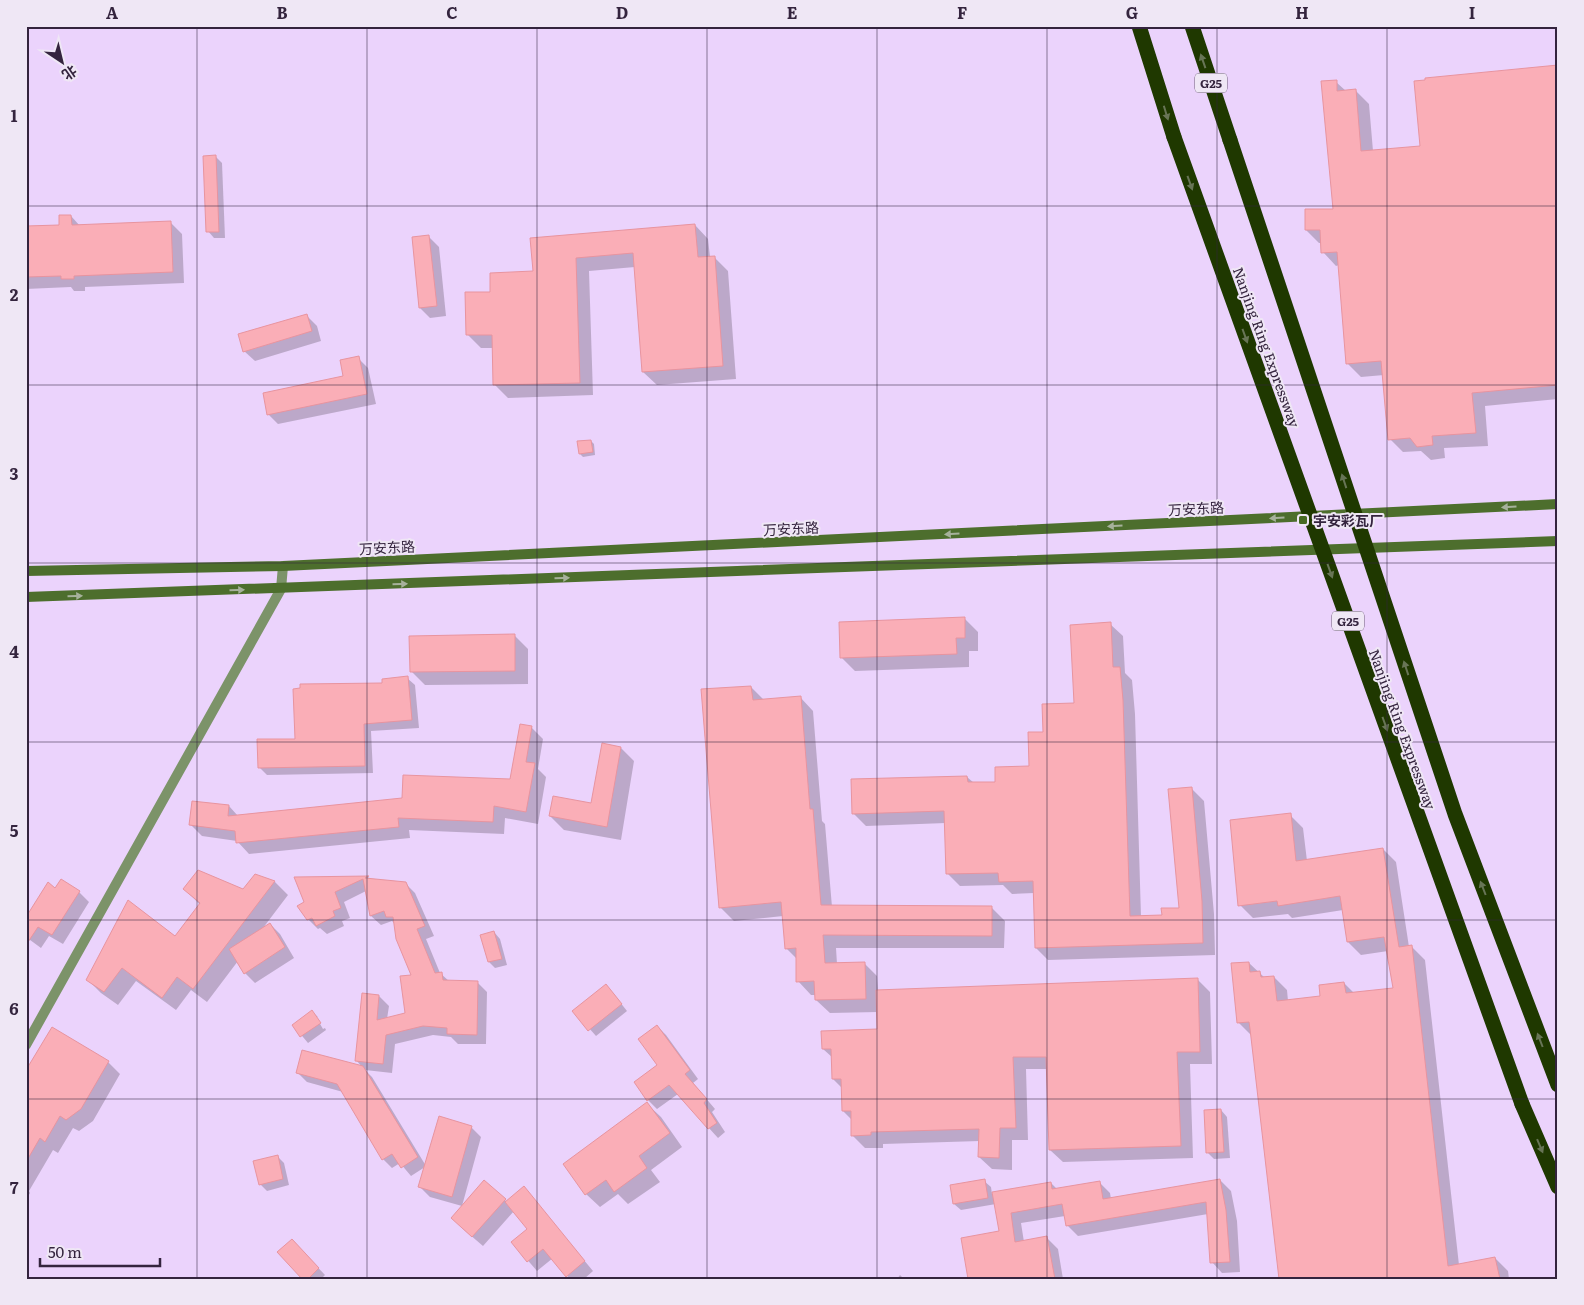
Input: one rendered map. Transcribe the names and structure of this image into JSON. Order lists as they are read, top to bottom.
{
  "streets": {
    "highway": ["G25", "Nanjing Ring Expressway"],
    "main road": ["万安东路"]
  },
  "places": {
    "transit": ["宇安彩瓦厂"]
  },
  "scale_bar": "50 m",
  "north": "bottom right",
  "grid": {
    "columns": [
      "A",
      "B",
      "C",
      "D",
      "E",
      "F",
      "G",
      "H",
      "I"
    ],
    "rows": [
      "1",
      "2",
      "3",
      "4",
      "5",
      "6",
      "7"
    ]
  }
}
